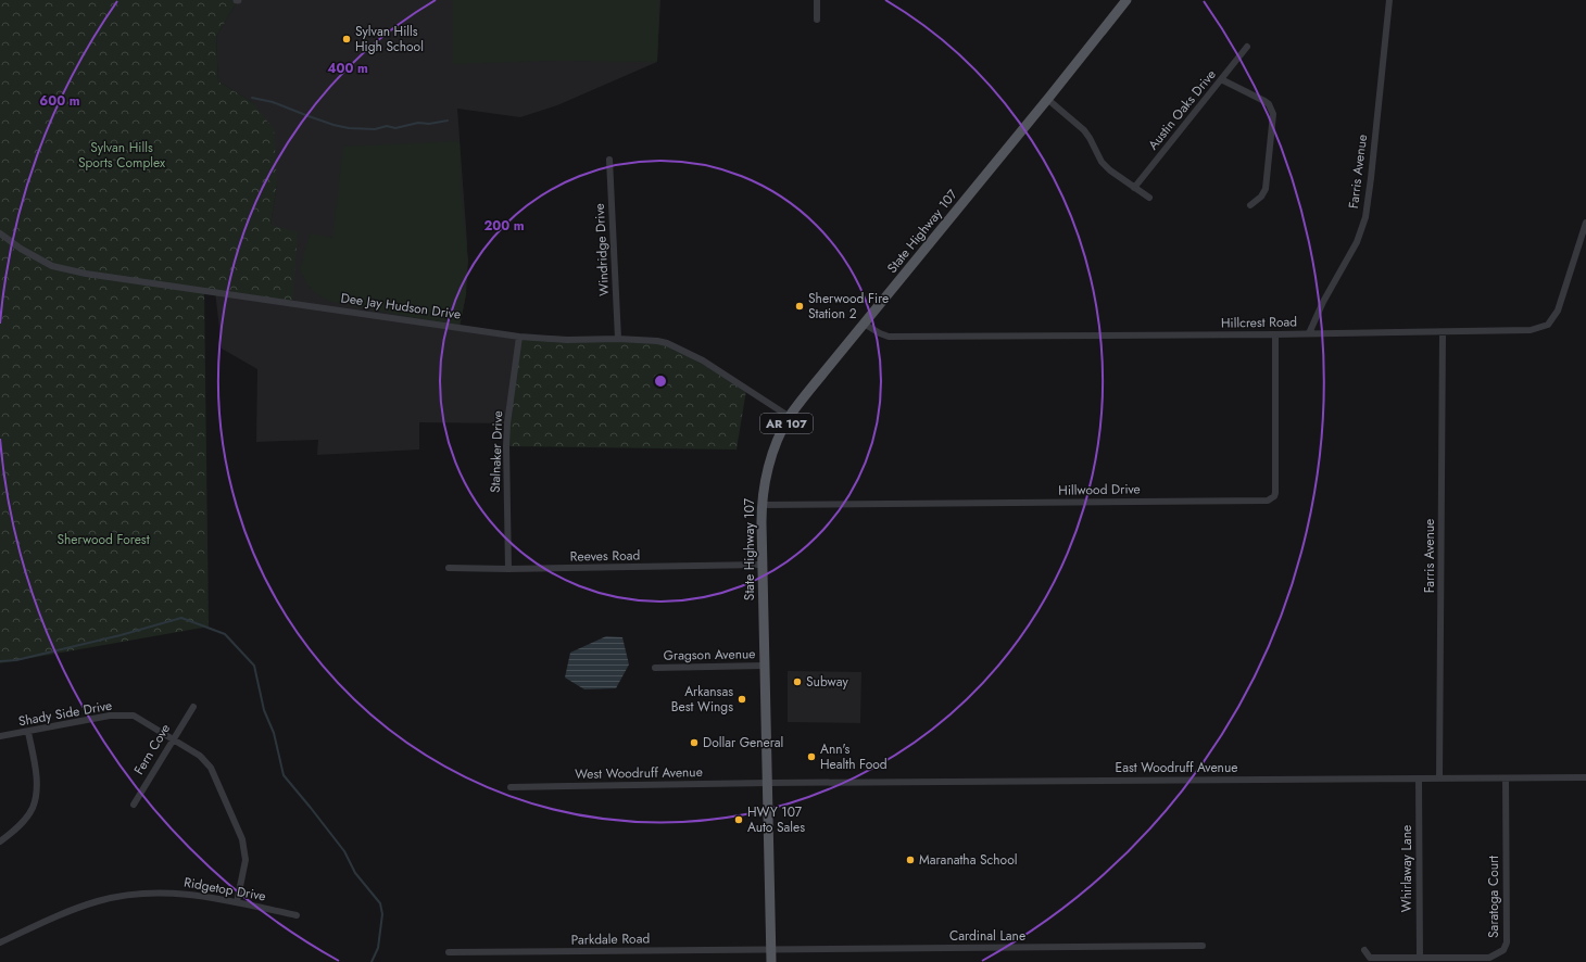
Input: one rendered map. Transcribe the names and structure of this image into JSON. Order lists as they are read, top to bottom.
{
  "streets": {
    "main road": ["State Highway 107", "AR 107"],
    "street": [
      "Austin Oaks Drive",
      "Farris Avenue",
      "Windridge Drive",
      "Dee Jay Hudson Drive",
      "Hillcrest Road",
      "Stalnaker Drive",
      "Hillwood Drive",
      "Reeves Road",
      "Gragson Avenue",
      "Shady Side Drive",
      "Fern Cove",
      "East Woodruff Avenue",
      "West Woodruff Avenue",
      "Whirlaway Lane",
      "Ridgetop Drive",
      "Saratoga Court",
      "Cardinal Lane",
      "Parkdale Road"
    ]
  },
  "crossings": [
    ["Farris Avenue", "Hillcrest Road"],
    ["Farris Avenue", "East Woodruff Avenue"],
    ["State Highway 107", "Dee Jay Hudson Drive"],
    ["State Highway 107", "Hillcrest Road"],
    ["State Highway 107", "Hillwood Drive"],
    ["State Highway 107", "Reeves Road"],
    ["State Highway 107", "Gragson Avenue"],
    ["State Highway 107", "East Woodruff Avenue"],
    ["State Highway 107", "West Woodruff Avenue"],
    ["State Highway 107", "Cardinal Lane"],
    ["State Highway 107", "Parkdale Road"],
    ["Windridge Drive", "Dee Jay Hudson Drive"],
    ["Dee Jay Hudson Drive", "Stalnaker Drive"],
    ["Hillcrest Road", "Hillwood Drive"],
    ["Stalnaker Drive", "Reeves Road"],
    ["Shady Side Drive", "Fern Cove"],
    ["Shady Side Drive", "Ridgetop Drive"],
    ["East Woodruff Avenue", "West Woodruff Avenue"],
    ["East Woodruff Avenue", "Whirlaway Lane"],
    ["East Woodruff Avenue", "Saratoga Court"],
    ["Whirlaway Lane", "Saratoga Court"],
    ["Cardinal Lane", "Parkdale Road"]
  ],
  "parks": ["Sylvan Hills Sports Complex", "Sherwood Forest"],
  "places": [
    "Sylvan Hills High School",
    "Sherwood Fire Station 2",
    "Subway",
    "Arkansas Best Wings",
    "Dollar General",
    "Ann's Health Food",
    "HWY 107 Auto Sales",
    "Maranatha School"
  ],
  "rings": ["400 m", "600 m", "200 m"]
}
